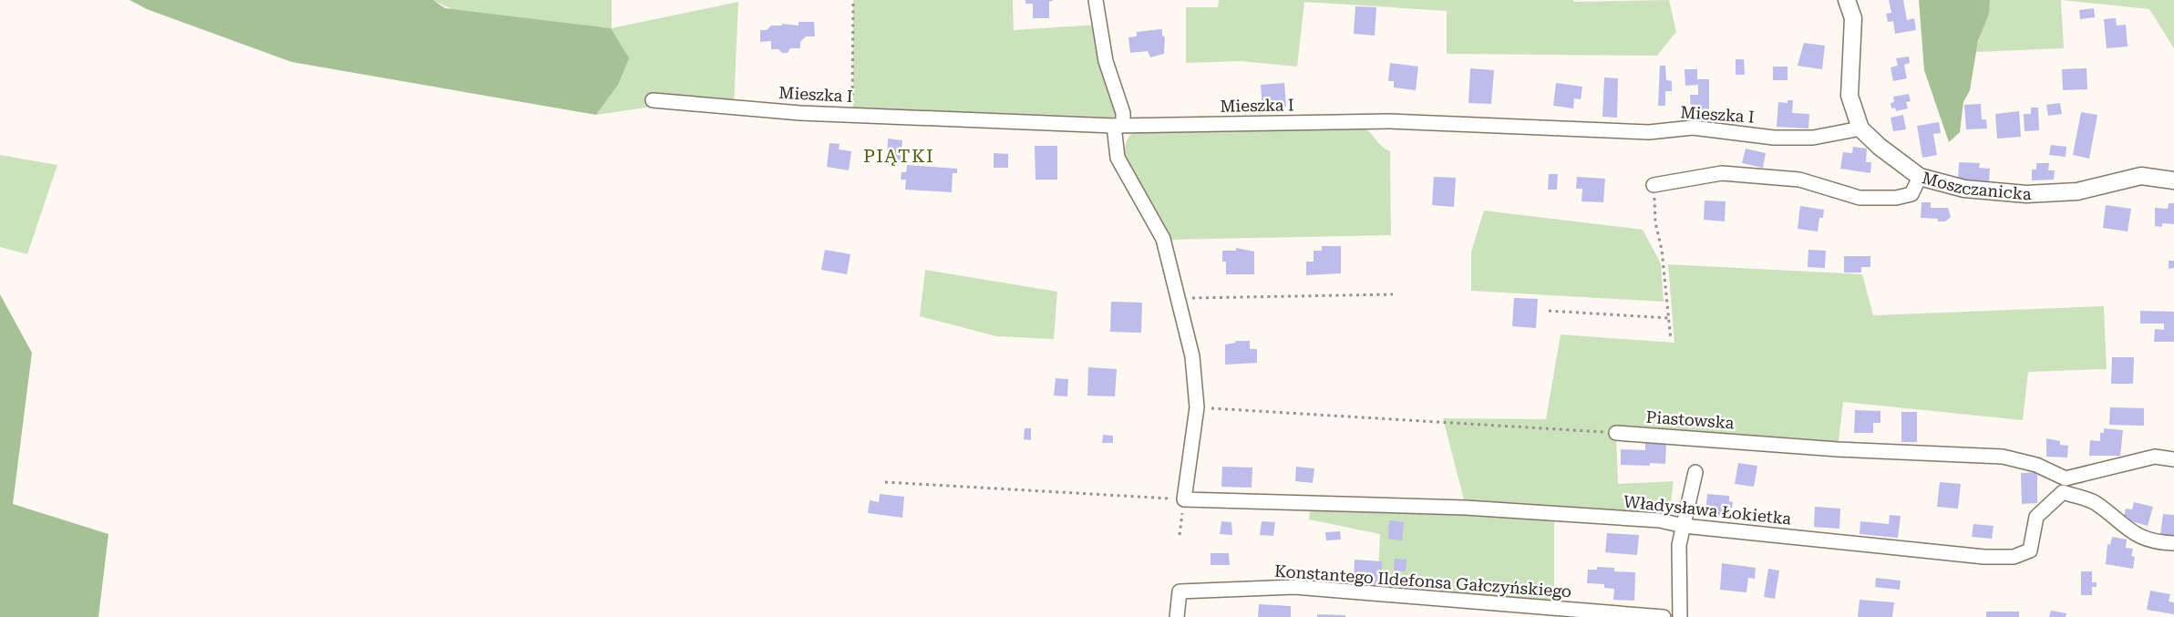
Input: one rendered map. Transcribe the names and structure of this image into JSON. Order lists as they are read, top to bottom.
{
  "streets": {
    "street": [
      "Mieszka I",
      "Moszczanicka",
      "Piastowska",
      "Władysława Łokietka",
      "Konstantego Ildefonsa Gałczyńskiego"
    ]
  },
  "crossings": [
    ["Mieszka I", "Moszczanicka"],
    ["Piastowska", "Władysława Łokietka"]
  ],
  "districts": ["PIĄTKI"]
}
